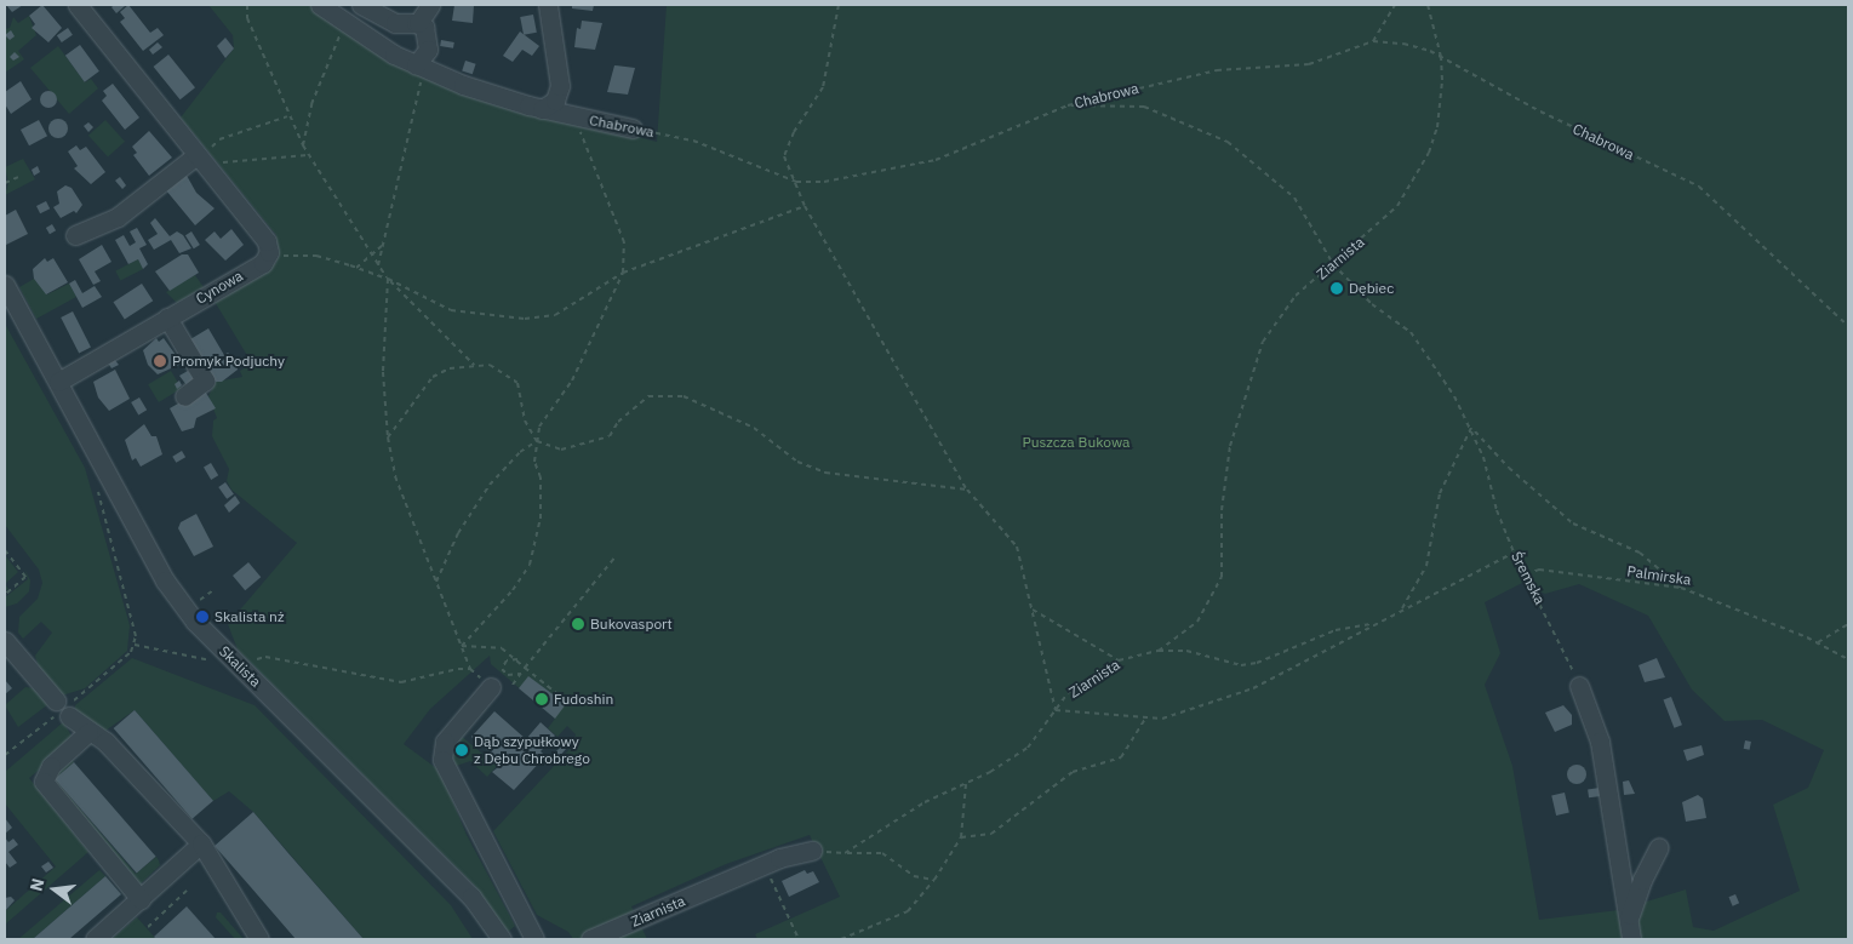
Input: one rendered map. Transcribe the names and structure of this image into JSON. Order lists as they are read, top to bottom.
{
  "streets": {
    "street": [
      "Chabrowa",
      "Ziarnista",
      "Cynowa",
      "Skalista"
    ],
    "path": ["Palmirska", "Śremska"]
  },
  "crossings": [
    ["Chabrowa", "Ziarnista"],
    ["Chabrowa", "Śremska"],
    ["Ziarnista", "Śremska"],
    ["Cynowa", "Skalista"],
    ["Palmirska", "Śremska"]
  ],
  "parks": ["Puszcza Bukowa"],
  "places": [
    "Dębiec",
    "Promyk Podjuchy",
    "Skalista nż",
    "Bukovasport",
    "Fudoshin",
    "Dąb szypułkowy z Dębu Chrobrego"
  ],
  "north": "left"
}
